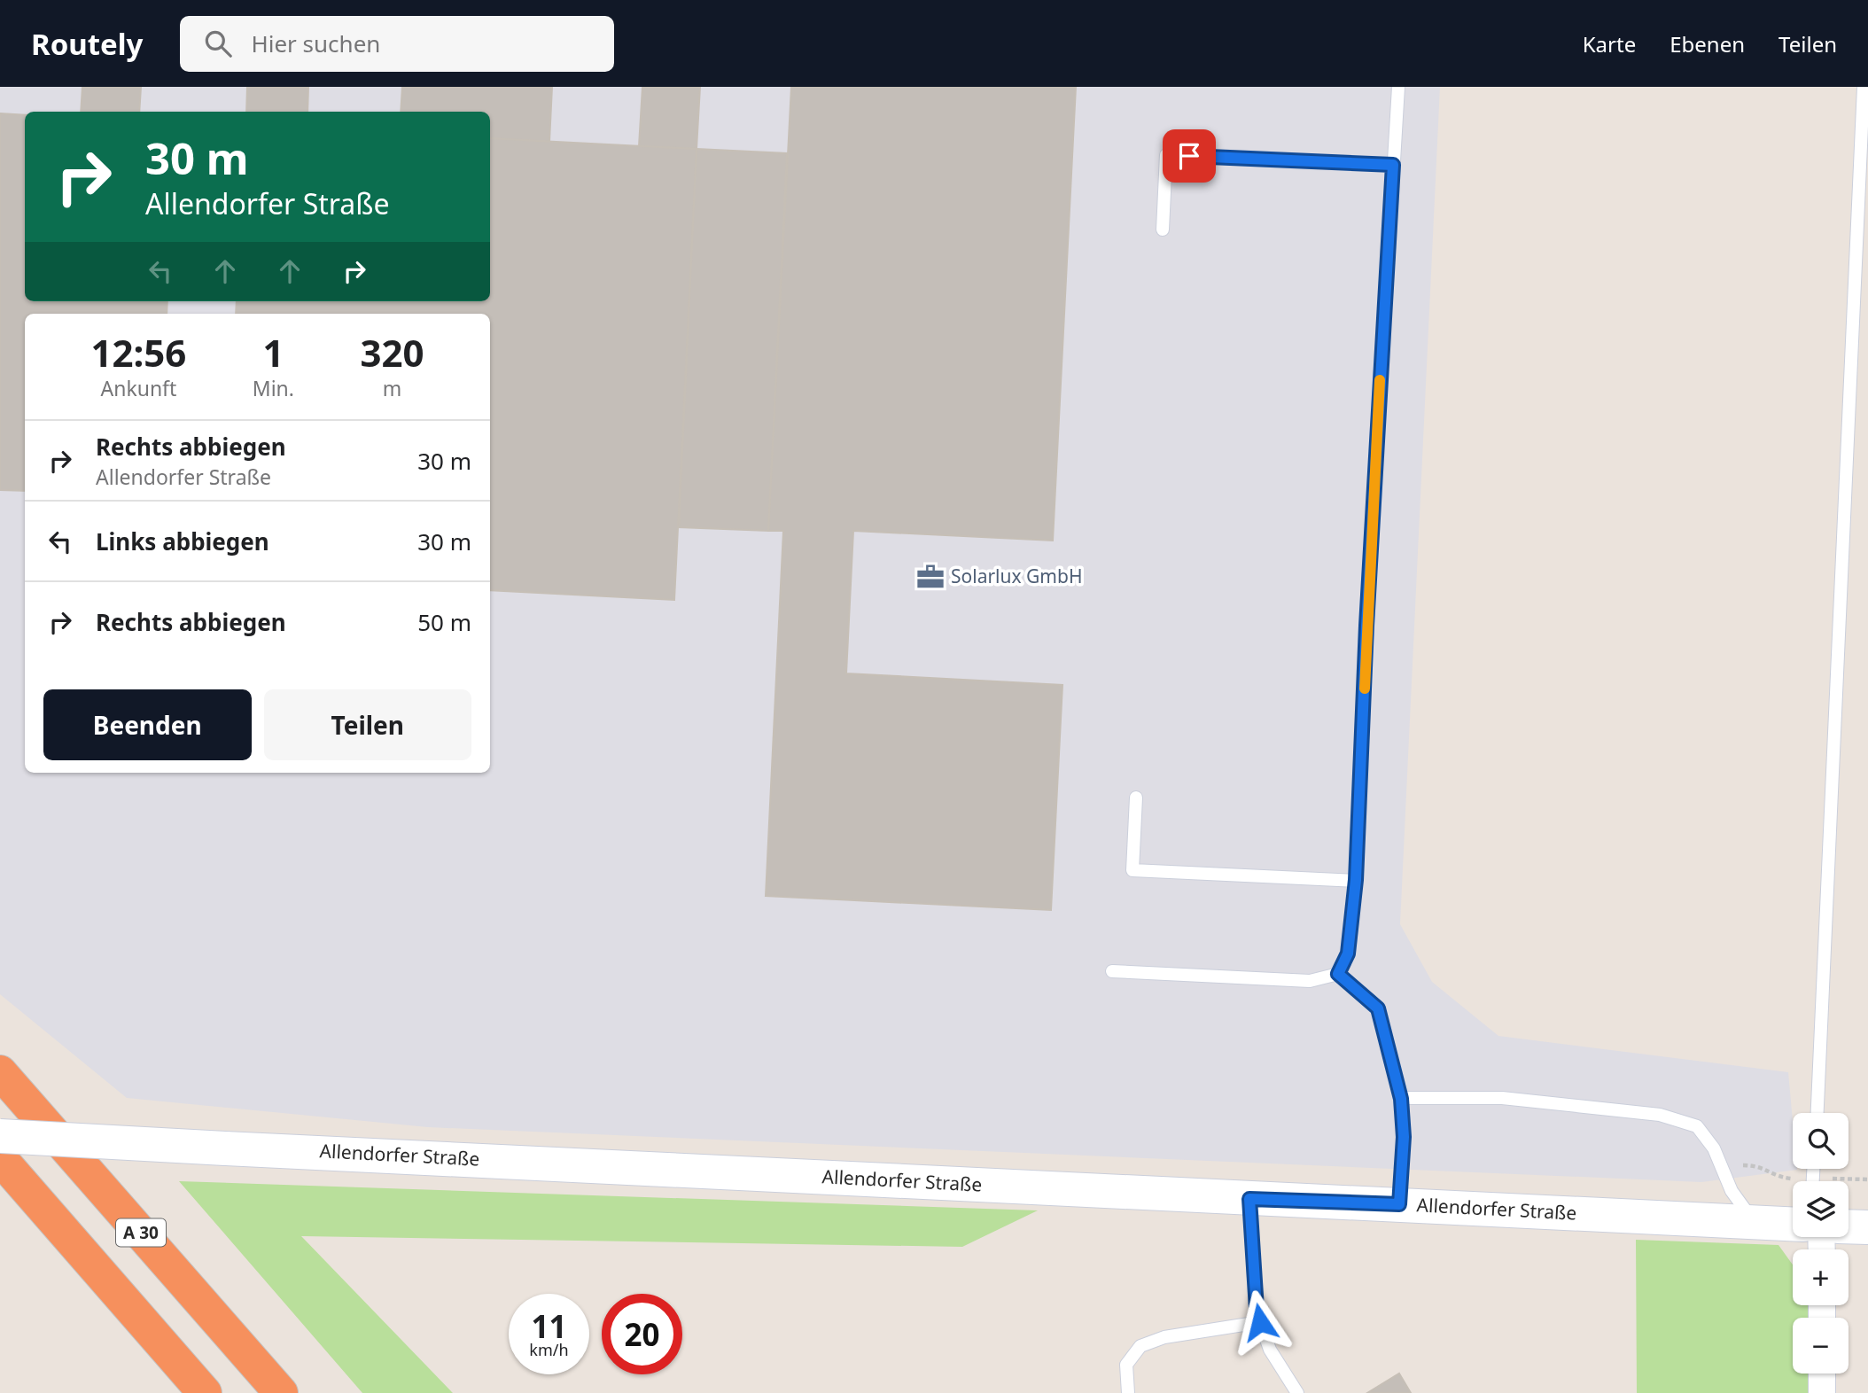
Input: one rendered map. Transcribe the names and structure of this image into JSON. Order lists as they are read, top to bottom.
{
  "streets": {
    "highway": ["A 30"],
    "main road": ["Allendorfer Straße"]
  },
  "places": {
    "office": ["Solarlux GmbH"]
  },
  "page": {
    "header": "Routely",
    "search": "Hier suchen",
    "nav": ["Karte", "Ebenen", "Teilen"],
    "turn": ["30 m", "Allendorfer Straße"],
    "eta": [
      "12:56",
      "Ankunft",
      "1",
      "Min.",
      "320",
      "m"
    ],
    "list": [
      {
        "name": "Rechts abbiegen",
        "note": "Allendorfer Straße",
        "value": "30 m"
      },
      {
        "name": "Links abbiegen",
        "value": "30 m"
      },
      {
        "name": "Rechts abbiegen",
        "value": "50 m"
      }
    ],
    "buttons": ["Beenden", "Teilen"],
    "map_buttons": ["+", "−"],
    "speed": "11 km/h",
    "limit": "20"
  }
}
